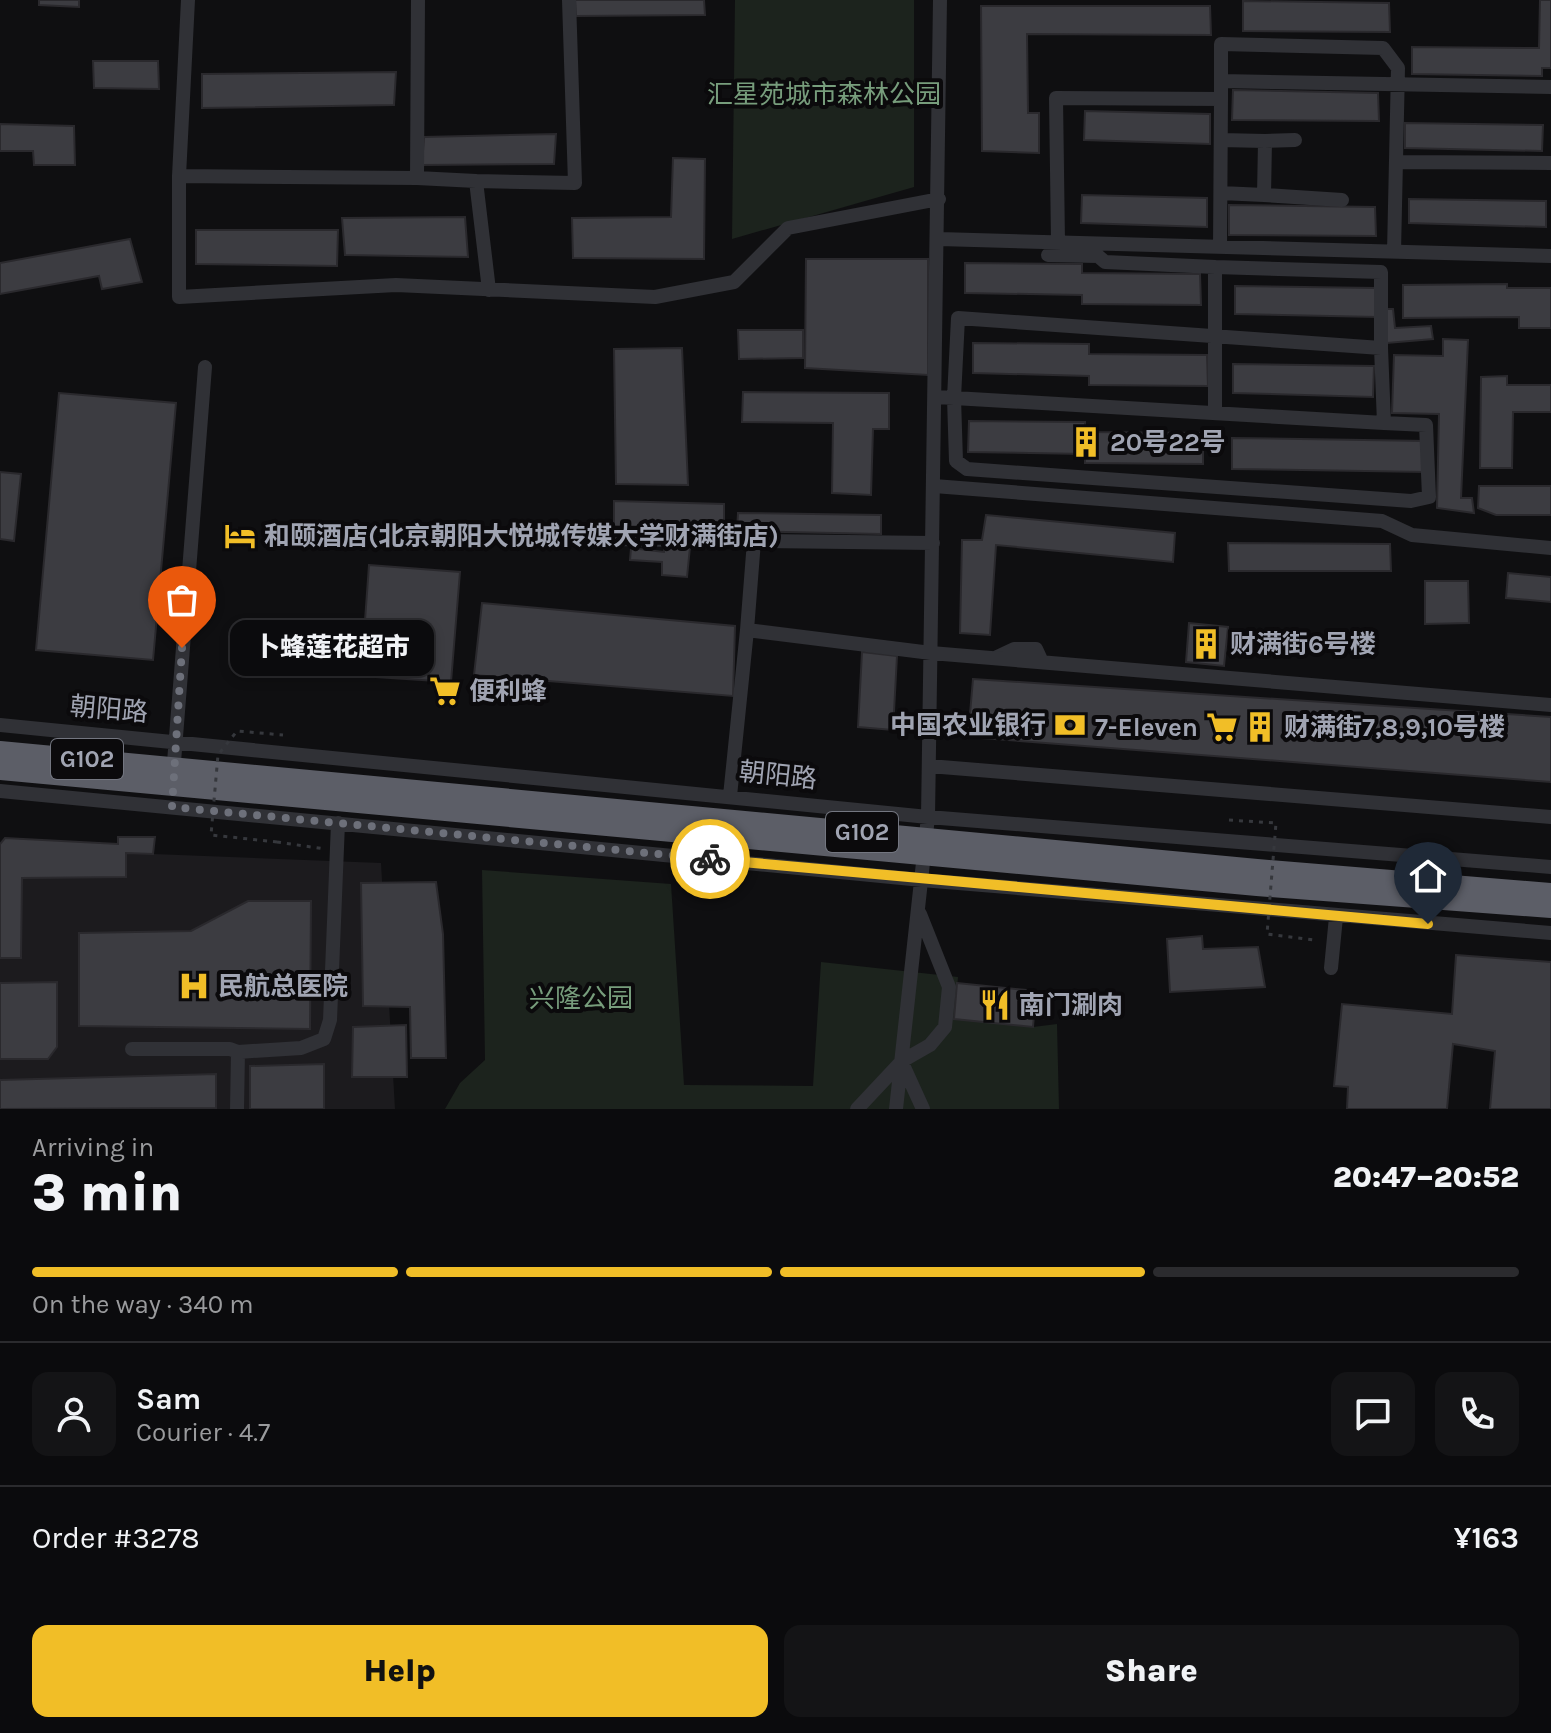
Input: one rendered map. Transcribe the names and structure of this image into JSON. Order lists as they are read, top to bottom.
{
  "streets": {
    "highway": ["朝阳路", "G102"]
  },
  "parks": ["汇星苑城市森林公园", "兴隆公园"],
  "places": {
    "building": ["20号22号", "财满街6号楼", "财满街7,8,9,10号楼"],
    "hotel": ["和颐酒店(北京朝阳大悦城传媒大学财满街店)"],
    "other": ["卜蜂莲花超市"],
    "supermarket": ["便利蜂", "7-Eleven"],
    "bank": ["中国农业银行"],
    "hospital": ["民航总医院"],
    "restaurant": ["南门涮肉"]
  },
  "page": {
    "bubble": "卜蜂莲花超市",
    "heading": ["3 min", "Arriving in", "20:47–20:52"],
    "panel": [
      "Sam",
      "Courier · 4.7",
      "Order #3278",
      "¥163"
    ],
    "bar": "On the way · 340 m",
    "buttons": ["Help", "Share"]
  }
}
